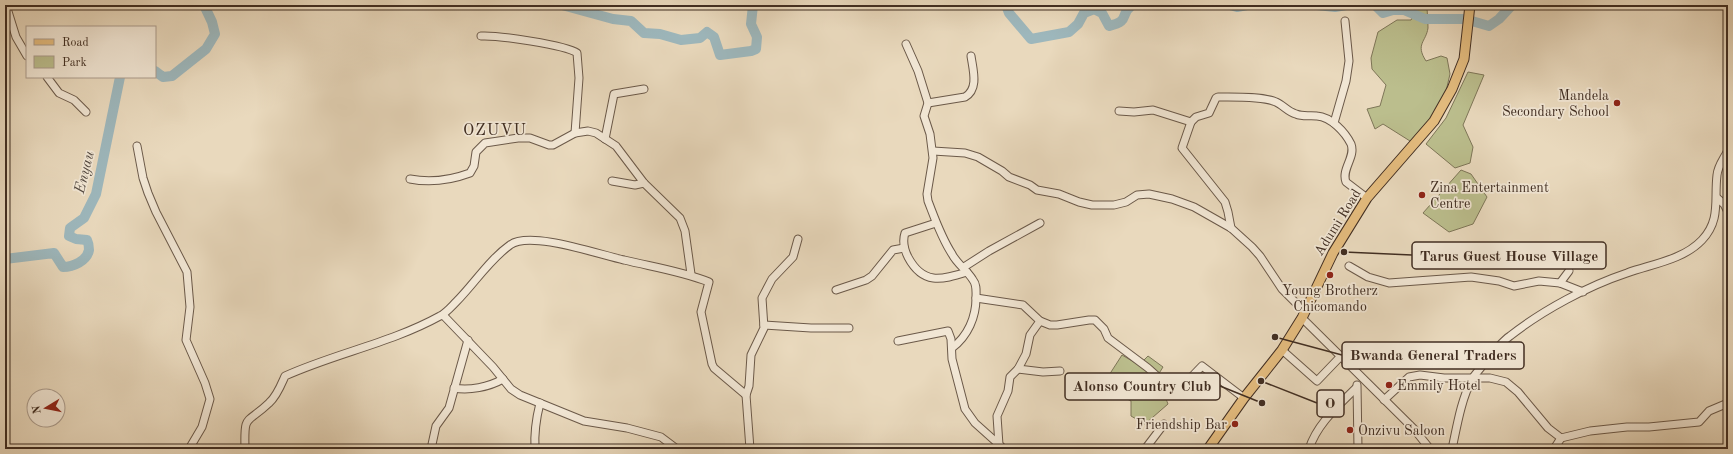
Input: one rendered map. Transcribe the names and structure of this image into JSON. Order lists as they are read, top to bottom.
{
  "streets": {
    "main road": ["Adumi Road"]
  },
  "districts": ["OZUVU"],
  "water": ["Enyau"],
  "places": [
    "Mandela Secondary School",
    "Zina Entertainment Centre",
    "Tarus Guest House Village",
    "Young Brotherz Chicomando",
    "Bwanda General Traders",
    "O",
    "Emmily Hotel",
    "Alonso Country Club",
    "Friendship Bar",
    "Onzivu Saloon"
  ],
  "legend": ["Road", "Park"],
  "north": "left"
}
